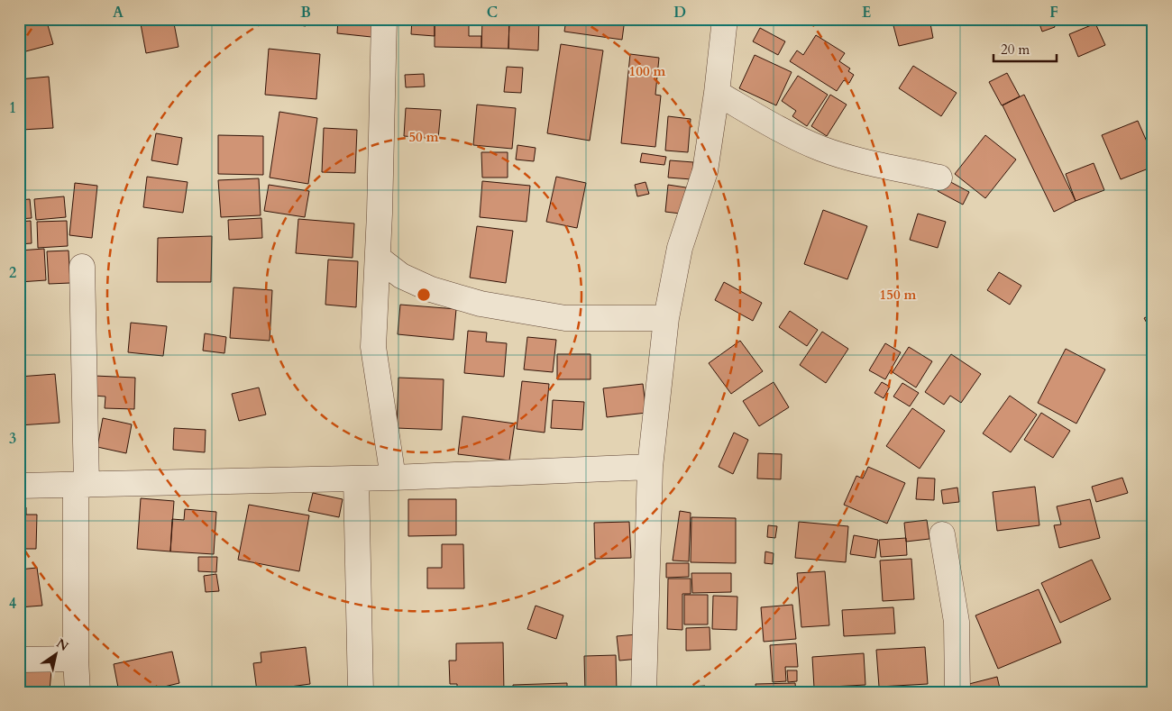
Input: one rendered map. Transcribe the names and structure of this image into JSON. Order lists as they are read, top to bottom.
{
  "scale_bar": "20 m",
  "north": "top right",
  "grid": {
    "columns": [
      "A",
      "B",
      "C",
      "D",
      "E",
      "F"
    ],
    "rows": [
      "1",
      "2",
      "3",
      "4"
    ]
  },
  "rings": ["100 m", "50 m", "150 m"]
}
